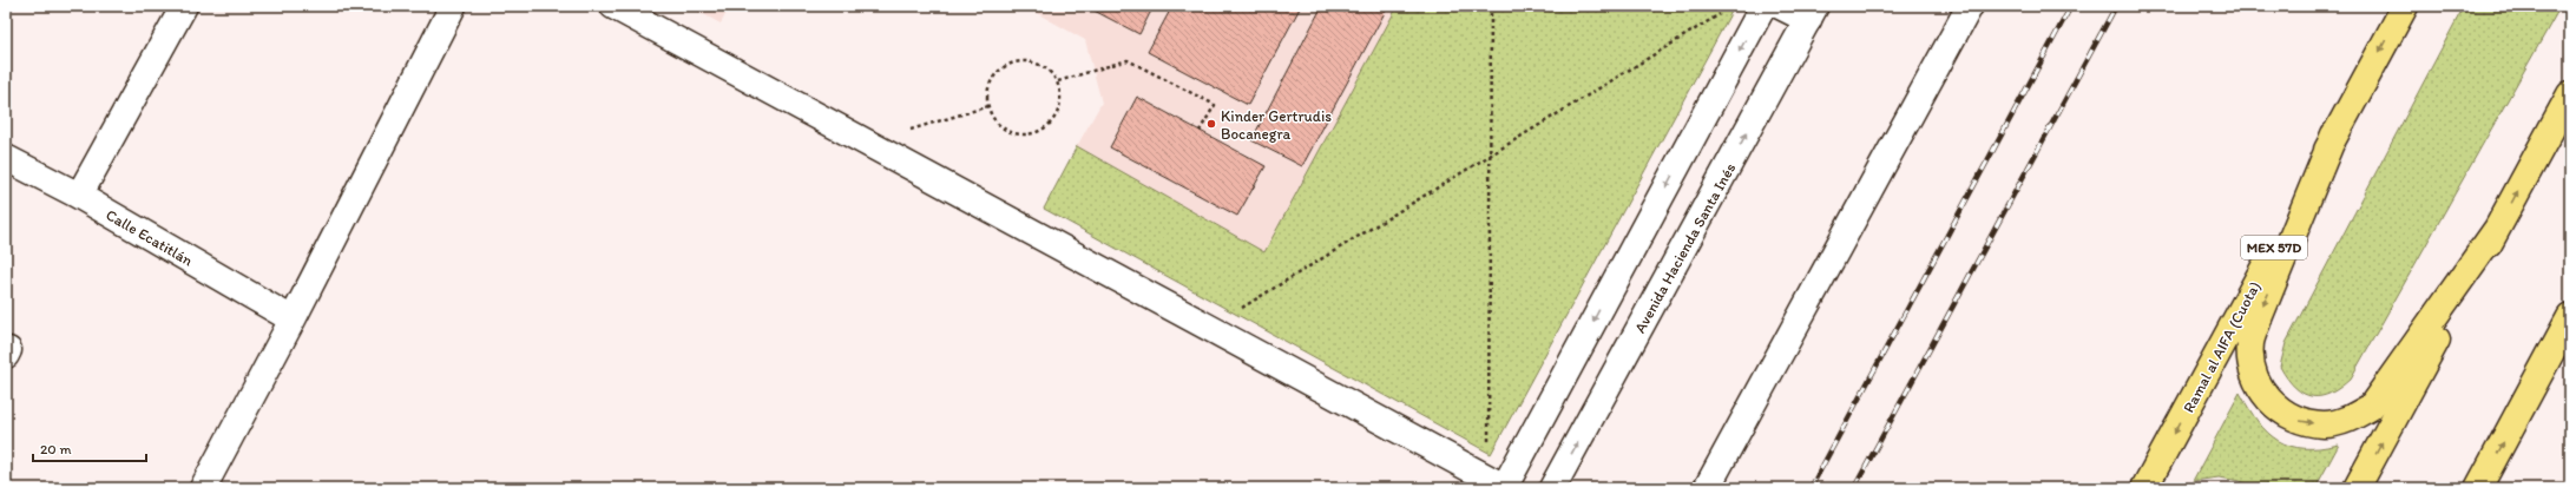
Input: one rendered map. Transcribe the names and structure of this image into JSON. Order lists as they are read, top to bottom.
{
  "streets": {
    "highway": ["MEX 57D", "Ramal al AIFA (Cuota)"],
    "street": ["Calle Ecatitlán", "Avenida Hacienda Santa Inés"]
  },
  "places": ["Kinder Gertrudis Bocanegra"],
  "scale_bar": "20 m"
}
